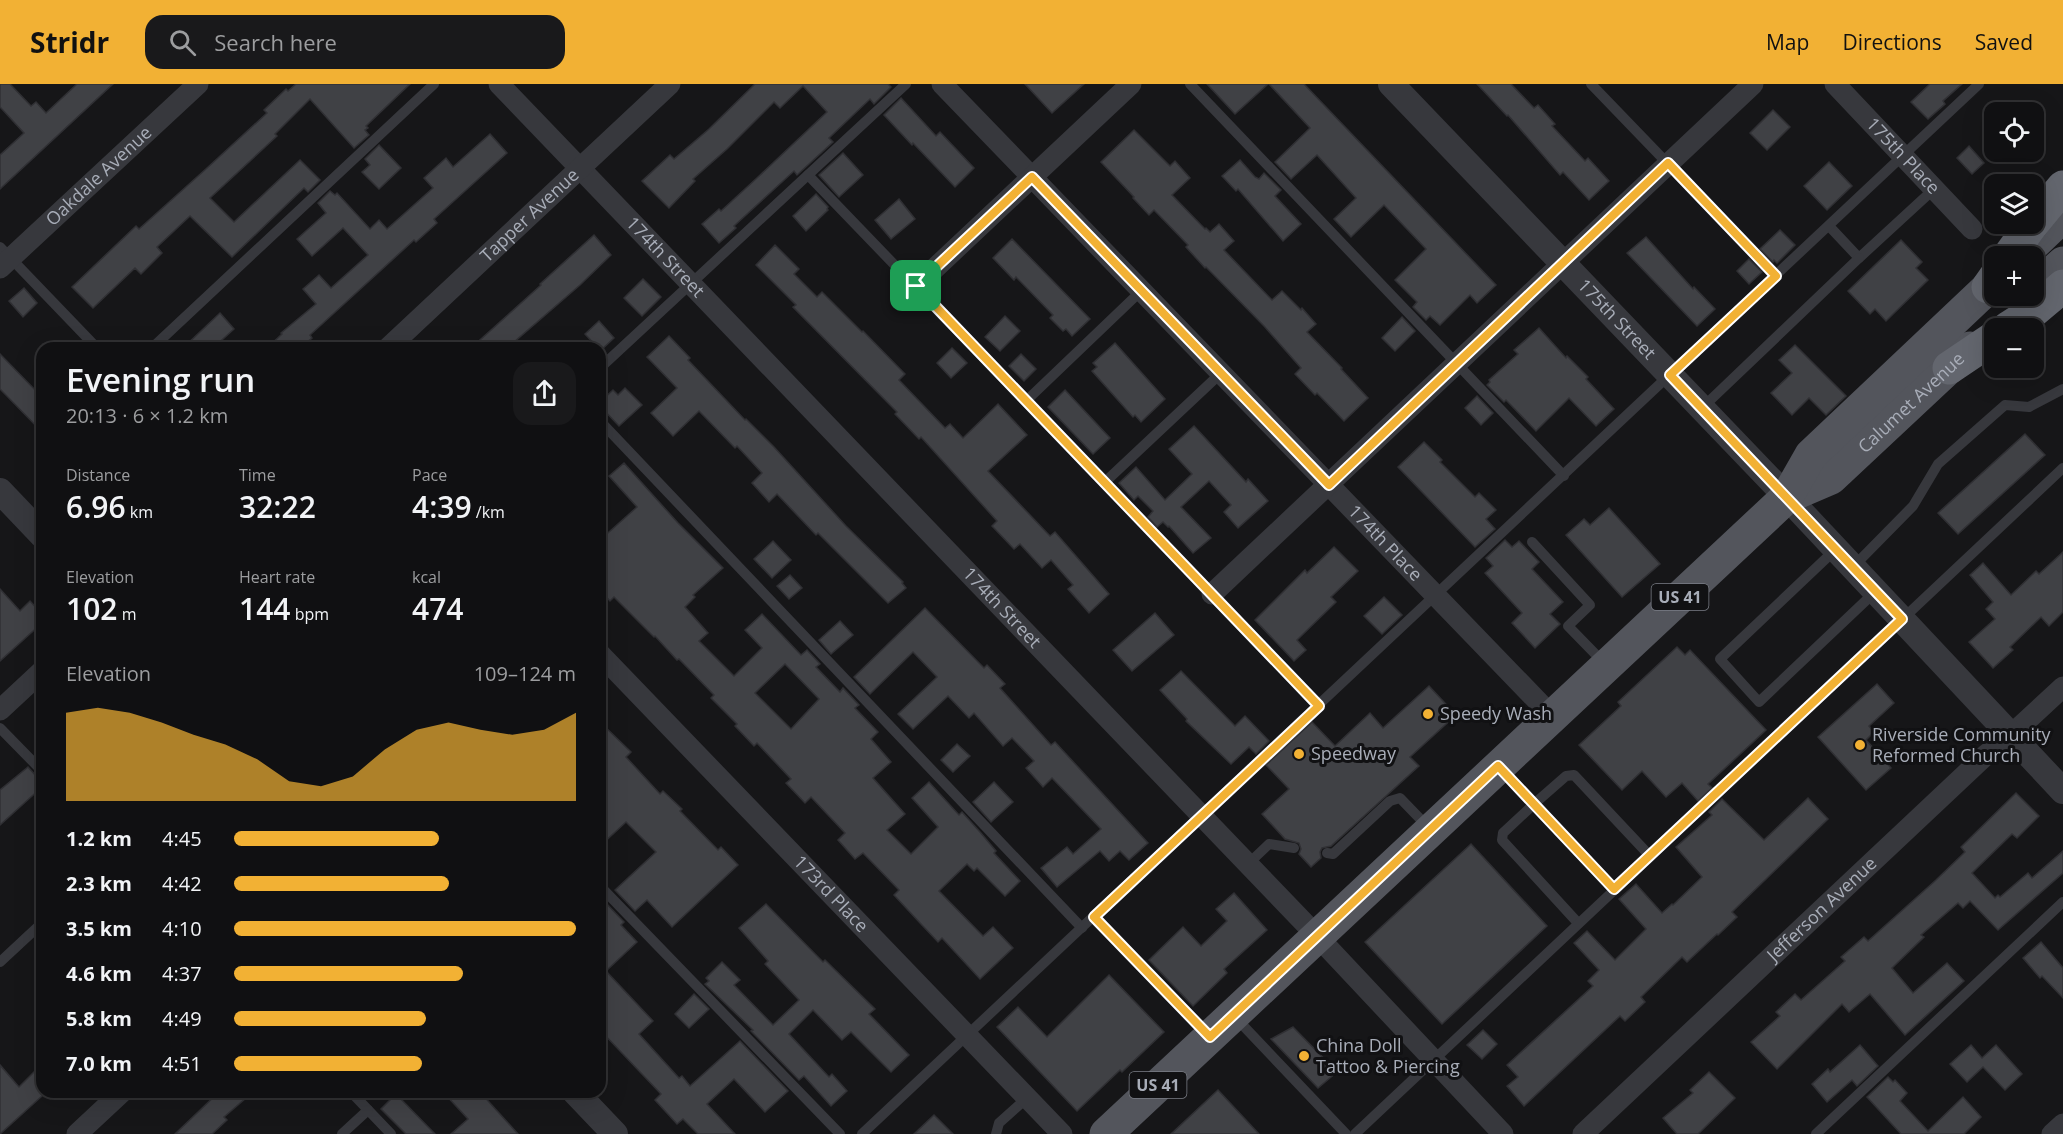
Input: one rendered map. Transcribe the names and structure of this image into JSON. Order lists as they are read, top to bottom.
{
  "streets": {
    "main road": ["Calumet Avenue", "US 41"],
    "street": [
      "175th Place",
      "Oakdale Avenue",
      "Tapper Avenue",
      "174th Street",
      "175th Street",
      "174th Place",
      "173rd Place",
      "Jefferson Avenue"
    ]
  },
  "crossings": [
    ["Tapper Avenue", "174th Street"],
    ["174th Street", "Calumet Avenue"],
    ["175th Street", "Calumet Avenue"],
    ["175th Street", "Jefferson Avenue"],
    ["Calumet Avenue", "174th Place"]
  ],
  "places": [
    "Speedy Wash",
    "Riverside Community Reformed Church",
    "Speedway",
    "China Doll Tattoo & Piercing"
  ],
  "page": {
    "header": "Stridr",
    "search": "Search here",
    "nav": ["Map", "Directions", "Saved"],
    "map_buttons": ["+", "−"],
    "heading": ["Evening run", "20:13 · 6 × 1.2 km"],
    "stats": [
      ["Distance", "6.96 km"],
      ["Time", "32:22"],
      ["Pace", "4:39 /km"],
      ["Elevation", "102 m"],
      ["Heart rate", "144 bpm"],
      ["kcal", "474"]
    ],
    "chart": ["Elevation", "109–124 m"],
    "list": [
      {
        "name": "1.2 km",
        "note": "4:45"
      },
      {
        "name": "2.3 km",
        "note": "4:42"
      },
      {
        "name": "3.5 km",
        "note": "4:10"
      },
      {
        "name": "4.6 km",
        "note": "4:37"
      },
      {
        "name": "5.8 km",
        "note": "4:49"
      },
      {
        "name": "7.0 km",
        "note": "4:51"
      }
    ]
  }
}
